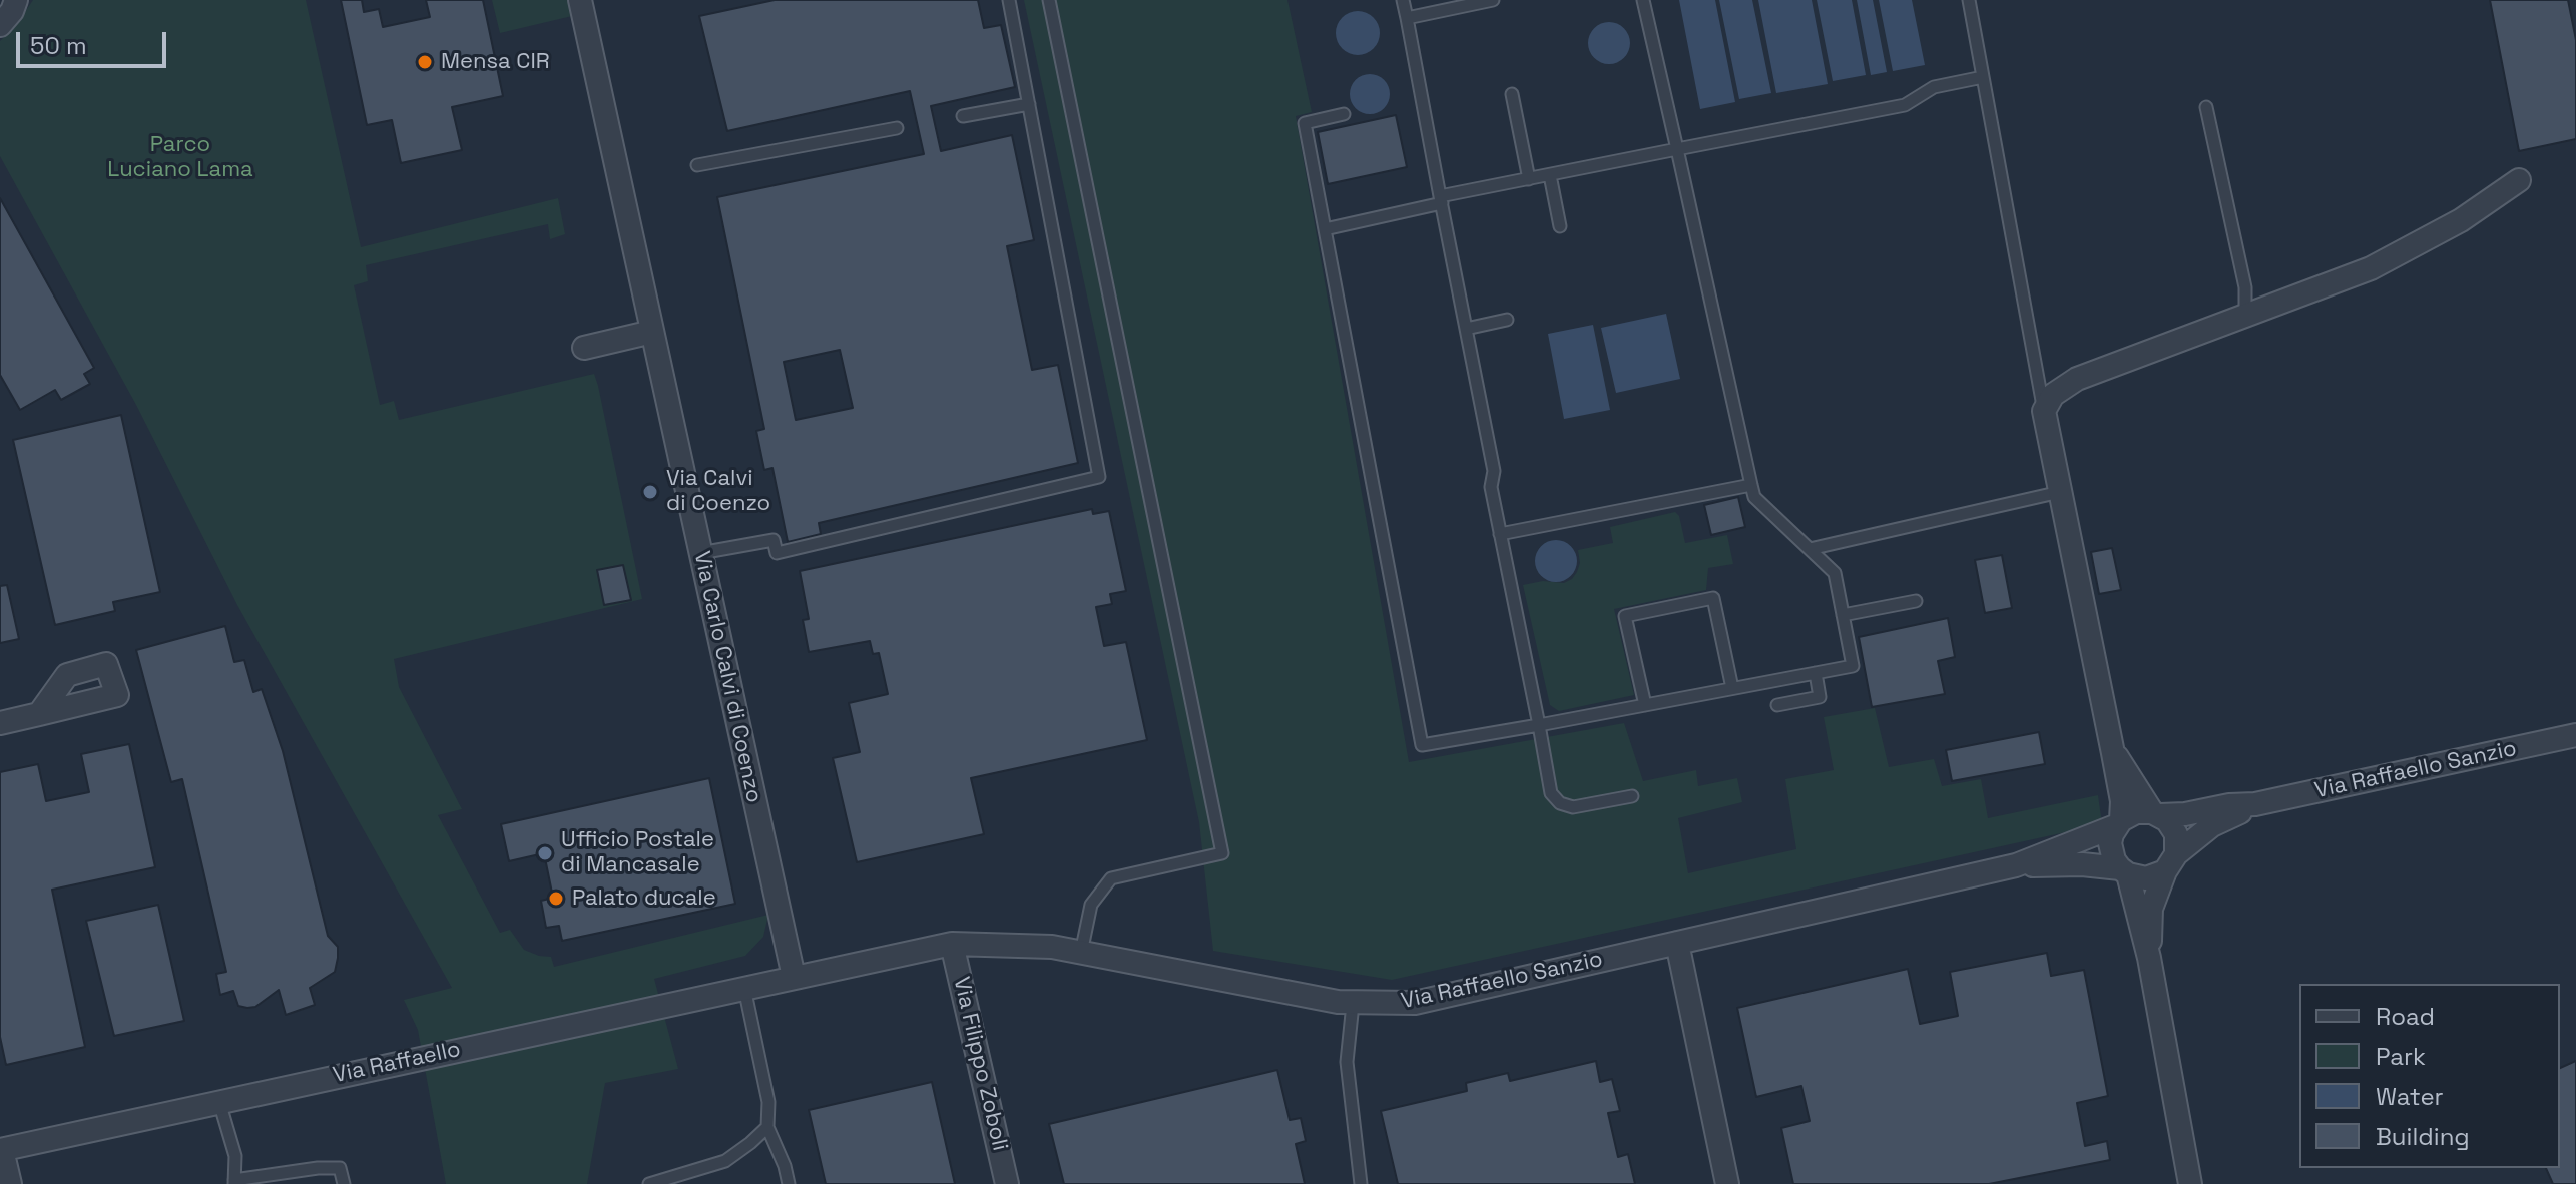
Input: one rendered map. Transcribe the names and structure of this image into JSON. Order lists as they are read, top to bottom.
{
  "streets": {
    "street": [
      "Via Carlo Calvi di Coenzo",
      "Via Raffaello Sanzio",
      "Via Raffaello",
      "Via Filippo Zoboli"
    ]
  },
  "crossings": [
    ["Via Carlo Calvi di Coenzo", "Via Raffaello Sanzio"],
    ["Via Carlo Calvi di Coenzo", "Via Raffaello"],
    ["Via Raffaello Sanzio", "Via Raffaello"],
    ["Via Raffaello Sanzio", "Via Filippo Zoboli"]
  ],
  "parks": ["Parco Luciano Lama"],
  "places": [
    "Mensa CIR",
    "Via Calvi di Coenzo",
    "Ufficio Postale di Mancasale",
    "Palato ducale"
  ],
  "legend": [
    "Road",
    "Park",
    "Water",
    "Building"
  ],
  "scale_bar": "50 m"
}
